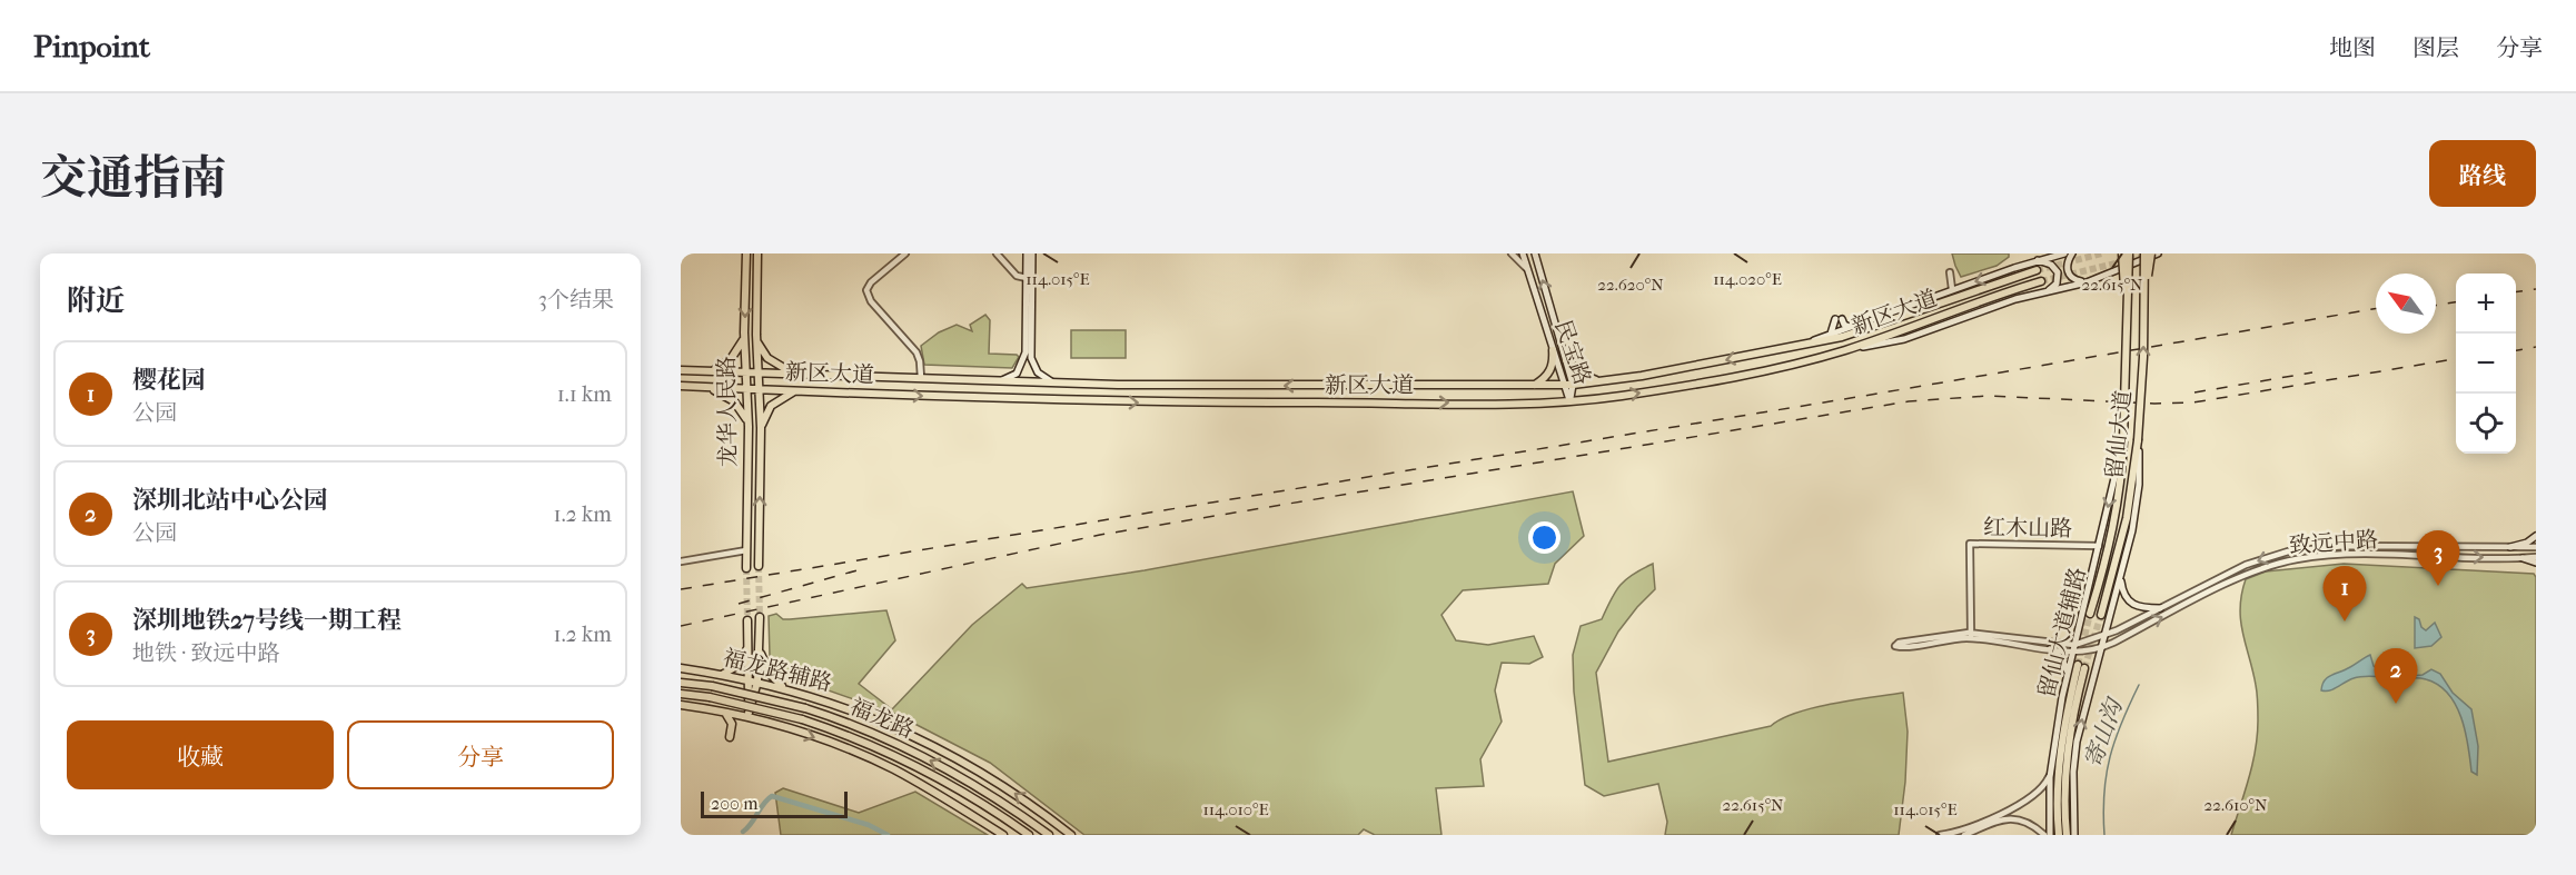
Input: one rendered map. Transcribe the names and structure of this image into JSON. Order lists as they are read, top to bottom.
{
  "streets": {
    "main road": [
      "新区大道",
      "民宝路",
      "龙华人民路",
      "留仙大道",
      "留仙大道辅路",
      "福龙路辅路",
      "福龙路"
    ],
    "street": ["红木山路", "致远中路"]
  },
  "crossings": [
    ["新区大道", "民宝路"],
    ["新区大道", "龙华人民路"],
    ["留仙大道", "留仙大道辅路"],
    ["红木山路", "留仙大道辅路"],
    ["致远中路", "留仙大道辅路"]
  ],
  "water": ["寄山沟"],
  "scale_bar": "200 m",
  "north": "top left",
  "page": {
    "header": "Pinpoint",
    "nav": ["地图", "图层", "分享"],
    "title": "交通指南",
    "buttons": [
      "路线",
      ["收藏", "分享"]
    ],
    "heading": ["附近", "3个结果"],
    "map_buttons": ["+", "−"],
    "list": [
      {
        "mark": "1",
        "name": "樱花园",
        "note": "公园",
        "value": "1.1 km"
      },
      {
        "mark": "2",
        "name": "深圳北站中心公园",
        "note": "公园",
        "value": "1.2 km"
      },
      {
        "mark": "3",
        "name": "深圳地铁27号线一期工程",
        "note": "地铁 · 致远中路",
        "value": "1.2 km"
      }
    ],
    "pins": ["3", "1", "2"],
    "scale": "200 m"
  },
  "coordinates": [
    "114.015°E",
    "114.020°E",
    "22.615°N",
    "22.620°N",
    "22.610°N",
    "114.010°E"
  ]
}
